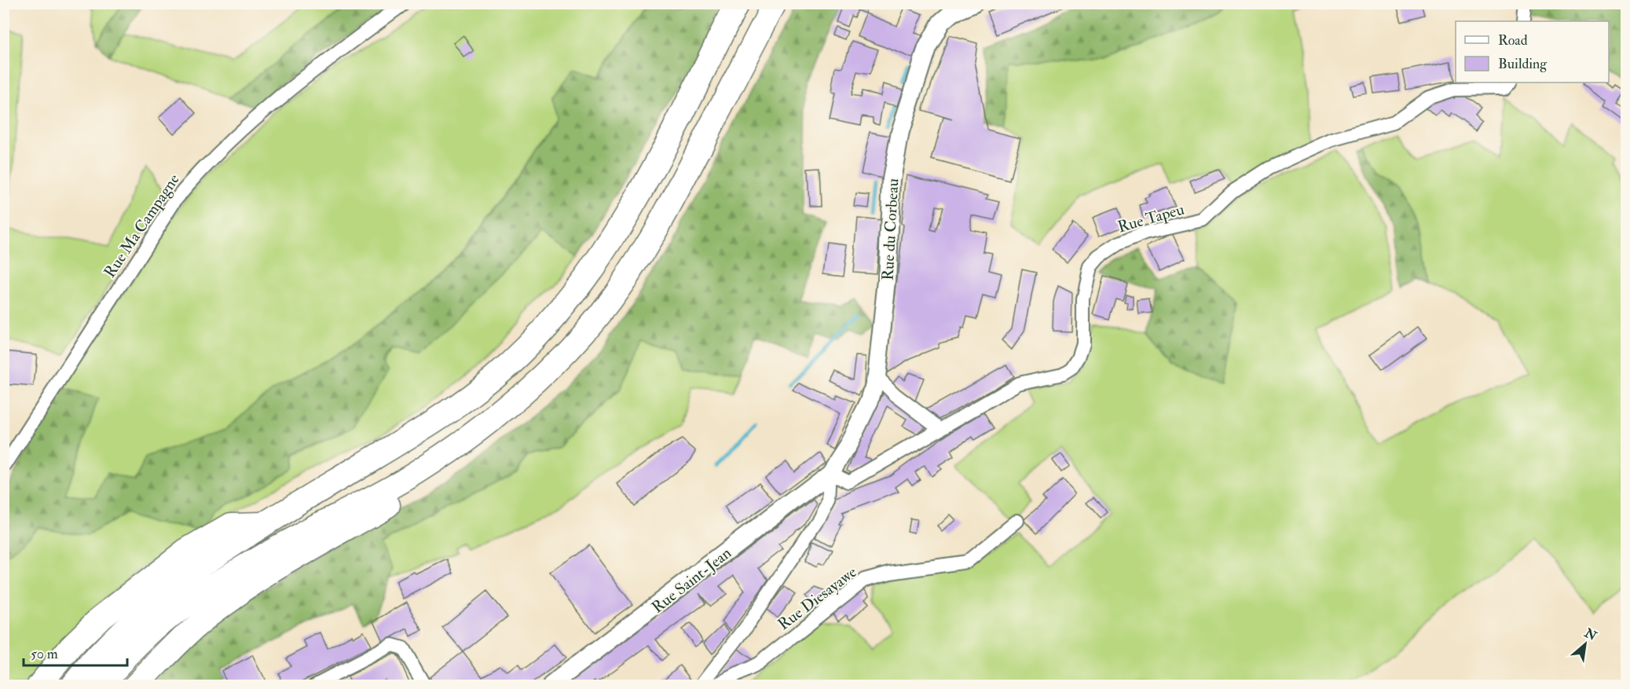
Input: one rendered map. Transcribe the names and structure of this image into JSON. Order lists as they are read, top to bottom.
{
  "streets": {
    "street": [
      "Rue Tapeu",
      "Rue Ma Campagne",
      "Rue du Corbeau",
      "Rue Saint-Jean",
      "Rue Diesayawe"
    ]
  },
  "crossings": [
    ["Rue Tapeu", "Rue du Corbeau"],
    ["Rue Tapeu", "Rue Saint-Jean"],
    ["Rue Tapeu", "Rue Diesayawe"],
    ["Rue du Corbeau", "Rue Saint-Jean"],
    ["Rue du Corbeau", "Rue Diesayawe"],
    ["Rue Saint-Jean", "Rue Diesayawe"]
  ],
  "legend": ["Road", "Building"],
  "scale_bar": "50 m",
  "north": "top right"
}
